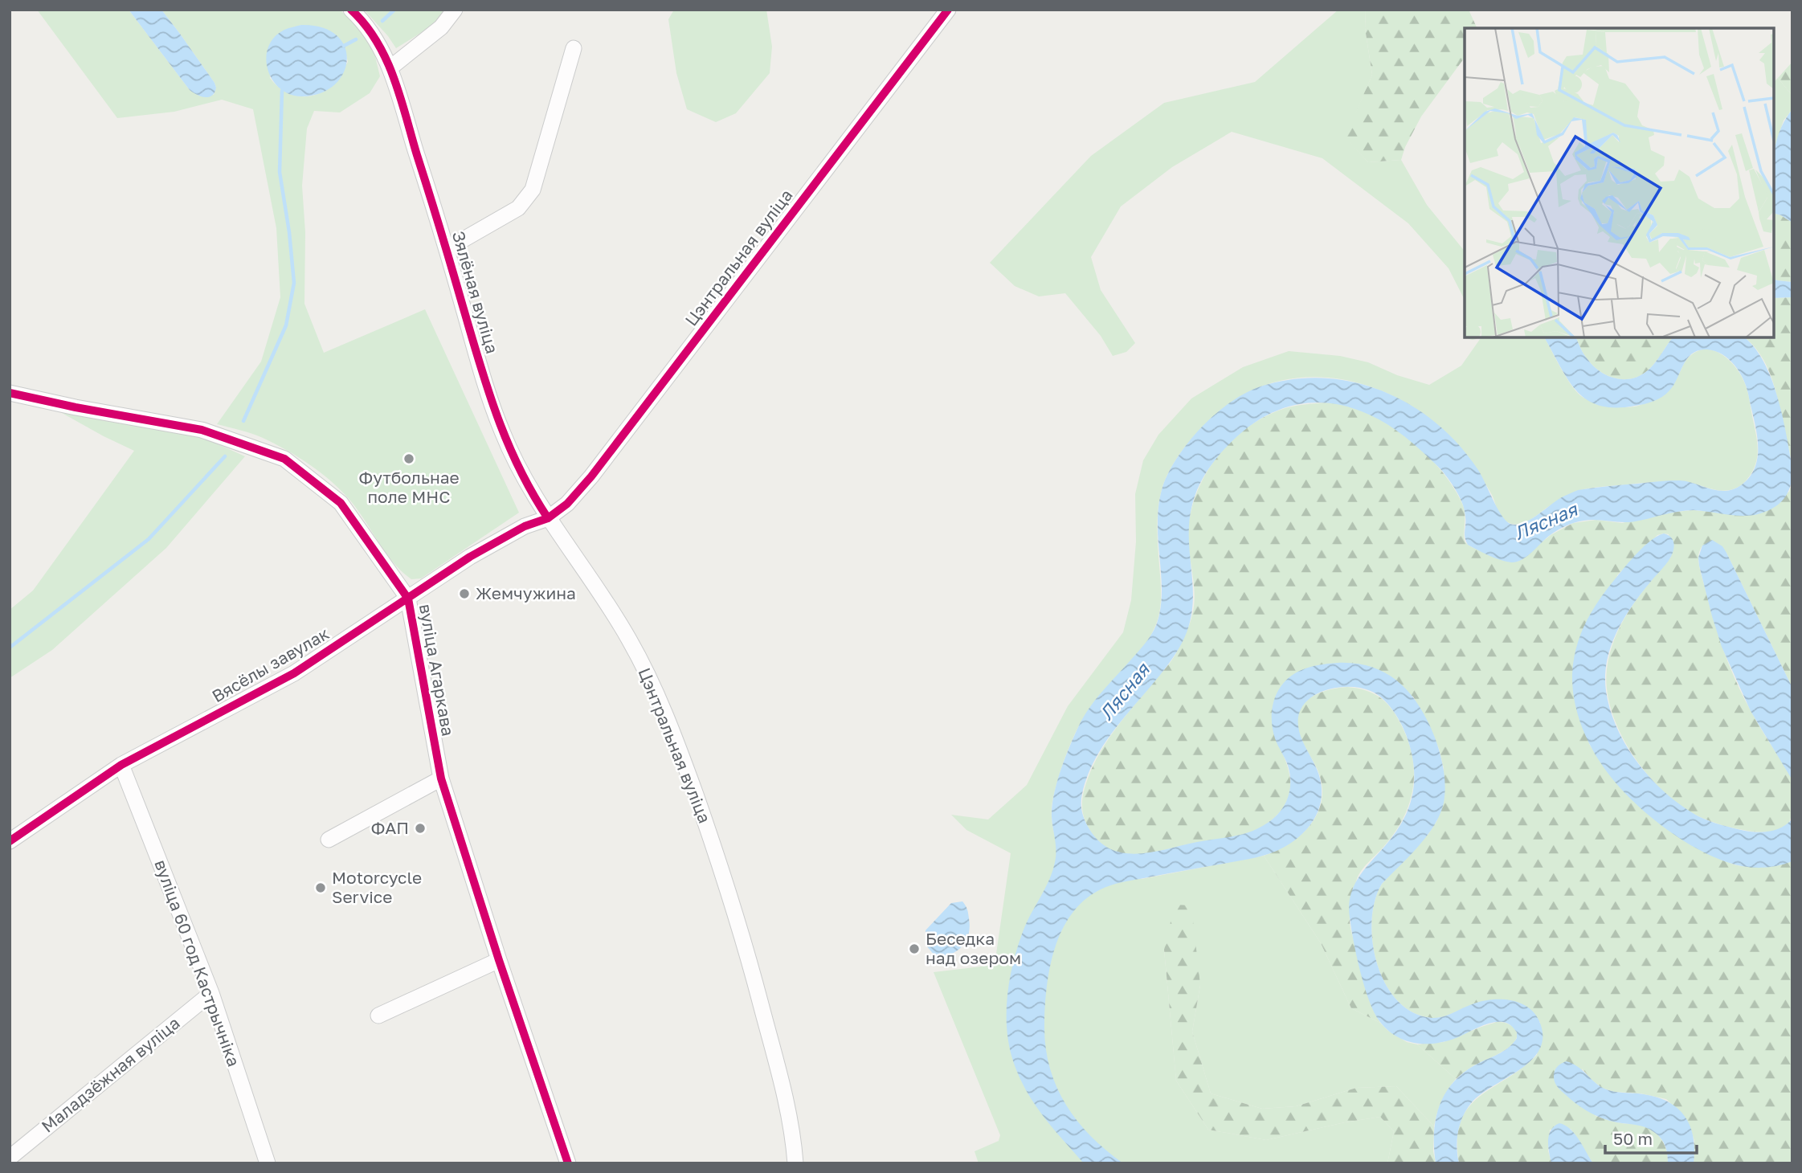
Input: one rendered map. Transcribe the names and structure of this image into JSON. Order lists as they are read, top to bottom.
{
  "streets": {
    "street": [
      "Цэнтральная вуліца",
      "Зялёная вуліца",
      "Вясёлы завулак",
      "вуліца Агаркава",
      "вуліца 60 год Кастрычніка",
      "Маладзёжная вуліца"
    ]
  },
  "crossings": [
    ["Цэнтральная вуліца", "Зялёная вуліца"],
    ["Цэнтральная вуліца", "Вясёлы завулак"],
    ["Зялёная вуліца", "Вясёлы завулак"],
    ["Вясёлы завулак", "вуліца Агаркава"],
    ["Вясёлы завулак", "вуліца 60 год Кастрычніка"],
    ["вуліца 60 год Кастрычніка", "Маладзёжная вуліца"]
  ],
  "water": ["Лясная"],
  "places": [
    "Футбольнае поле МНС",
    "Жемчужина",
    "ФАП",
    "Motorcycle Service",
    "Беседка над озером"
  ],
  "scale_bar": "50 m"
}
